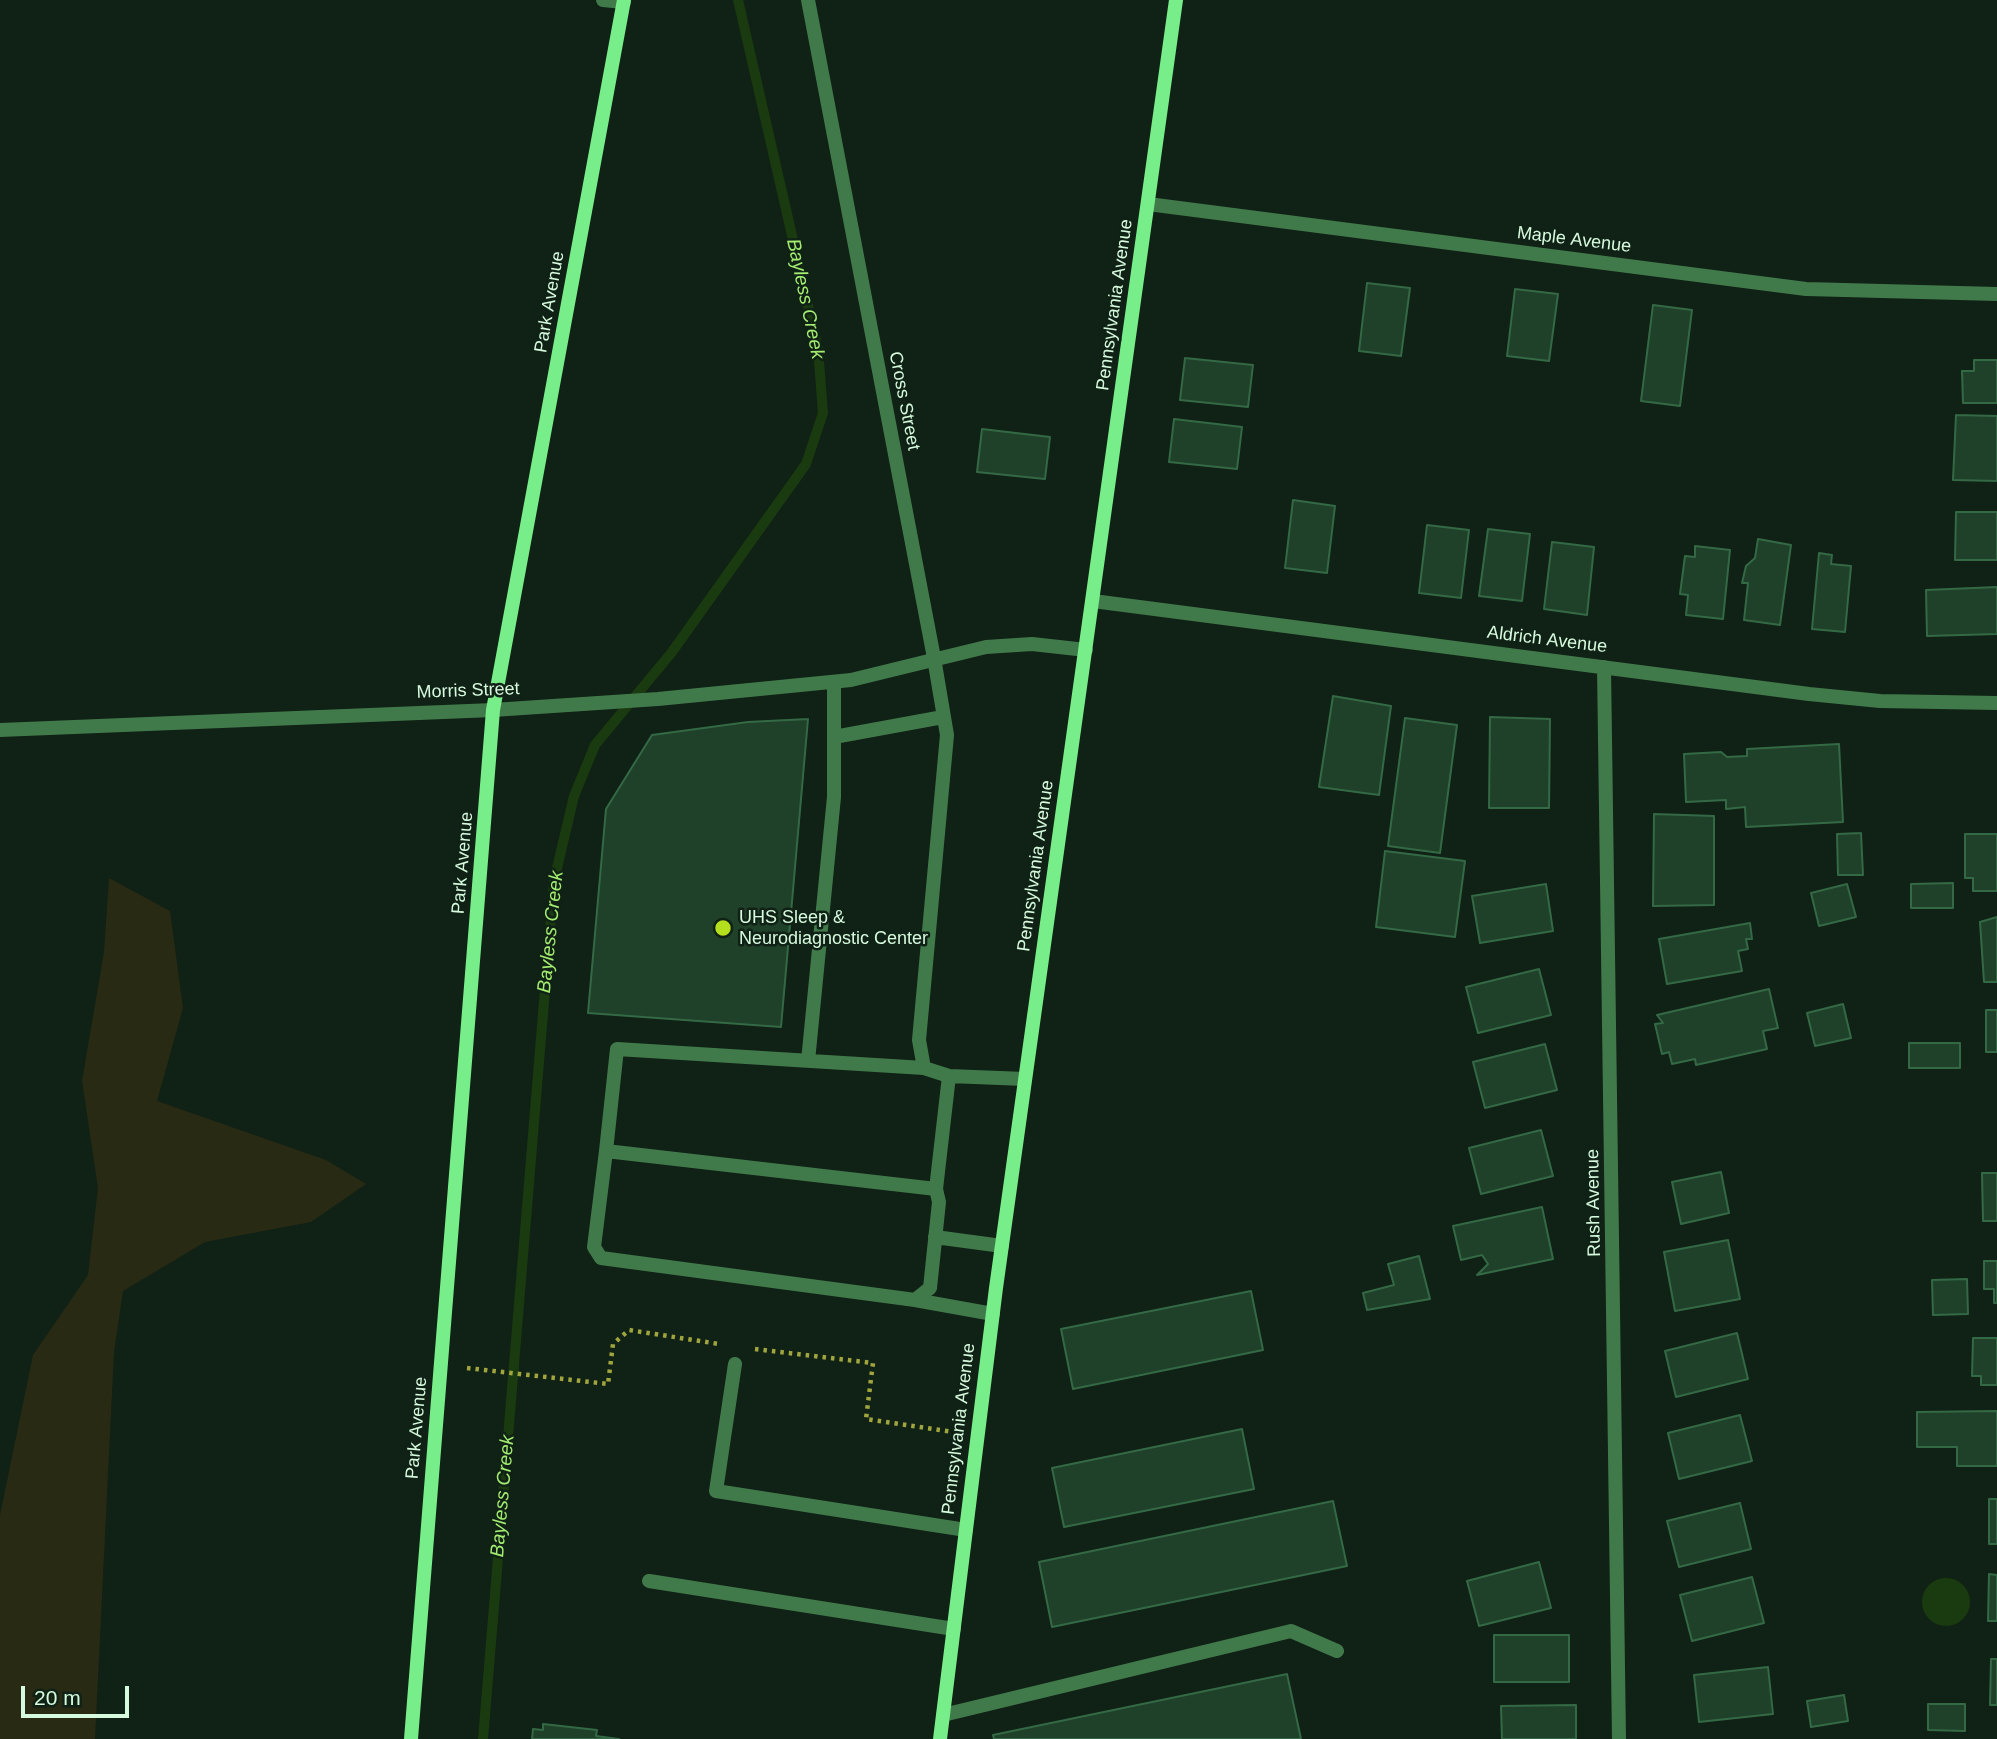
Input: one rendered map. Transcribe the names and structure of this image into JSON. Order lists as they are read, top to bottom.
{
  "streets": {
    "street": [
      "Maple Avenue",
      "Park Avenue",
      "Pennsylvania Avenue",
      "Cross Street",
      "Aldrich Avenue",
      "Morris Street",
      "Rush Avenue"
    ]
  },
  "crossings": [
    ["Maple Avenue", "Pennsylvania Avenue"],
    ["Park Avenue", "Morris Street"],
    ["Pennsylvania Avenue", "Aldrich Avenue"],
    ["Cross Street", "Morris Street"],
    ["Aldrich Avenue", "Rush Avenue"]
  ],
  "water": ["Bayless Creek"],
  "places": ["UHS Sleep & Neurodiagnostic Center"],
  "scale_bar": "20 m"
}
